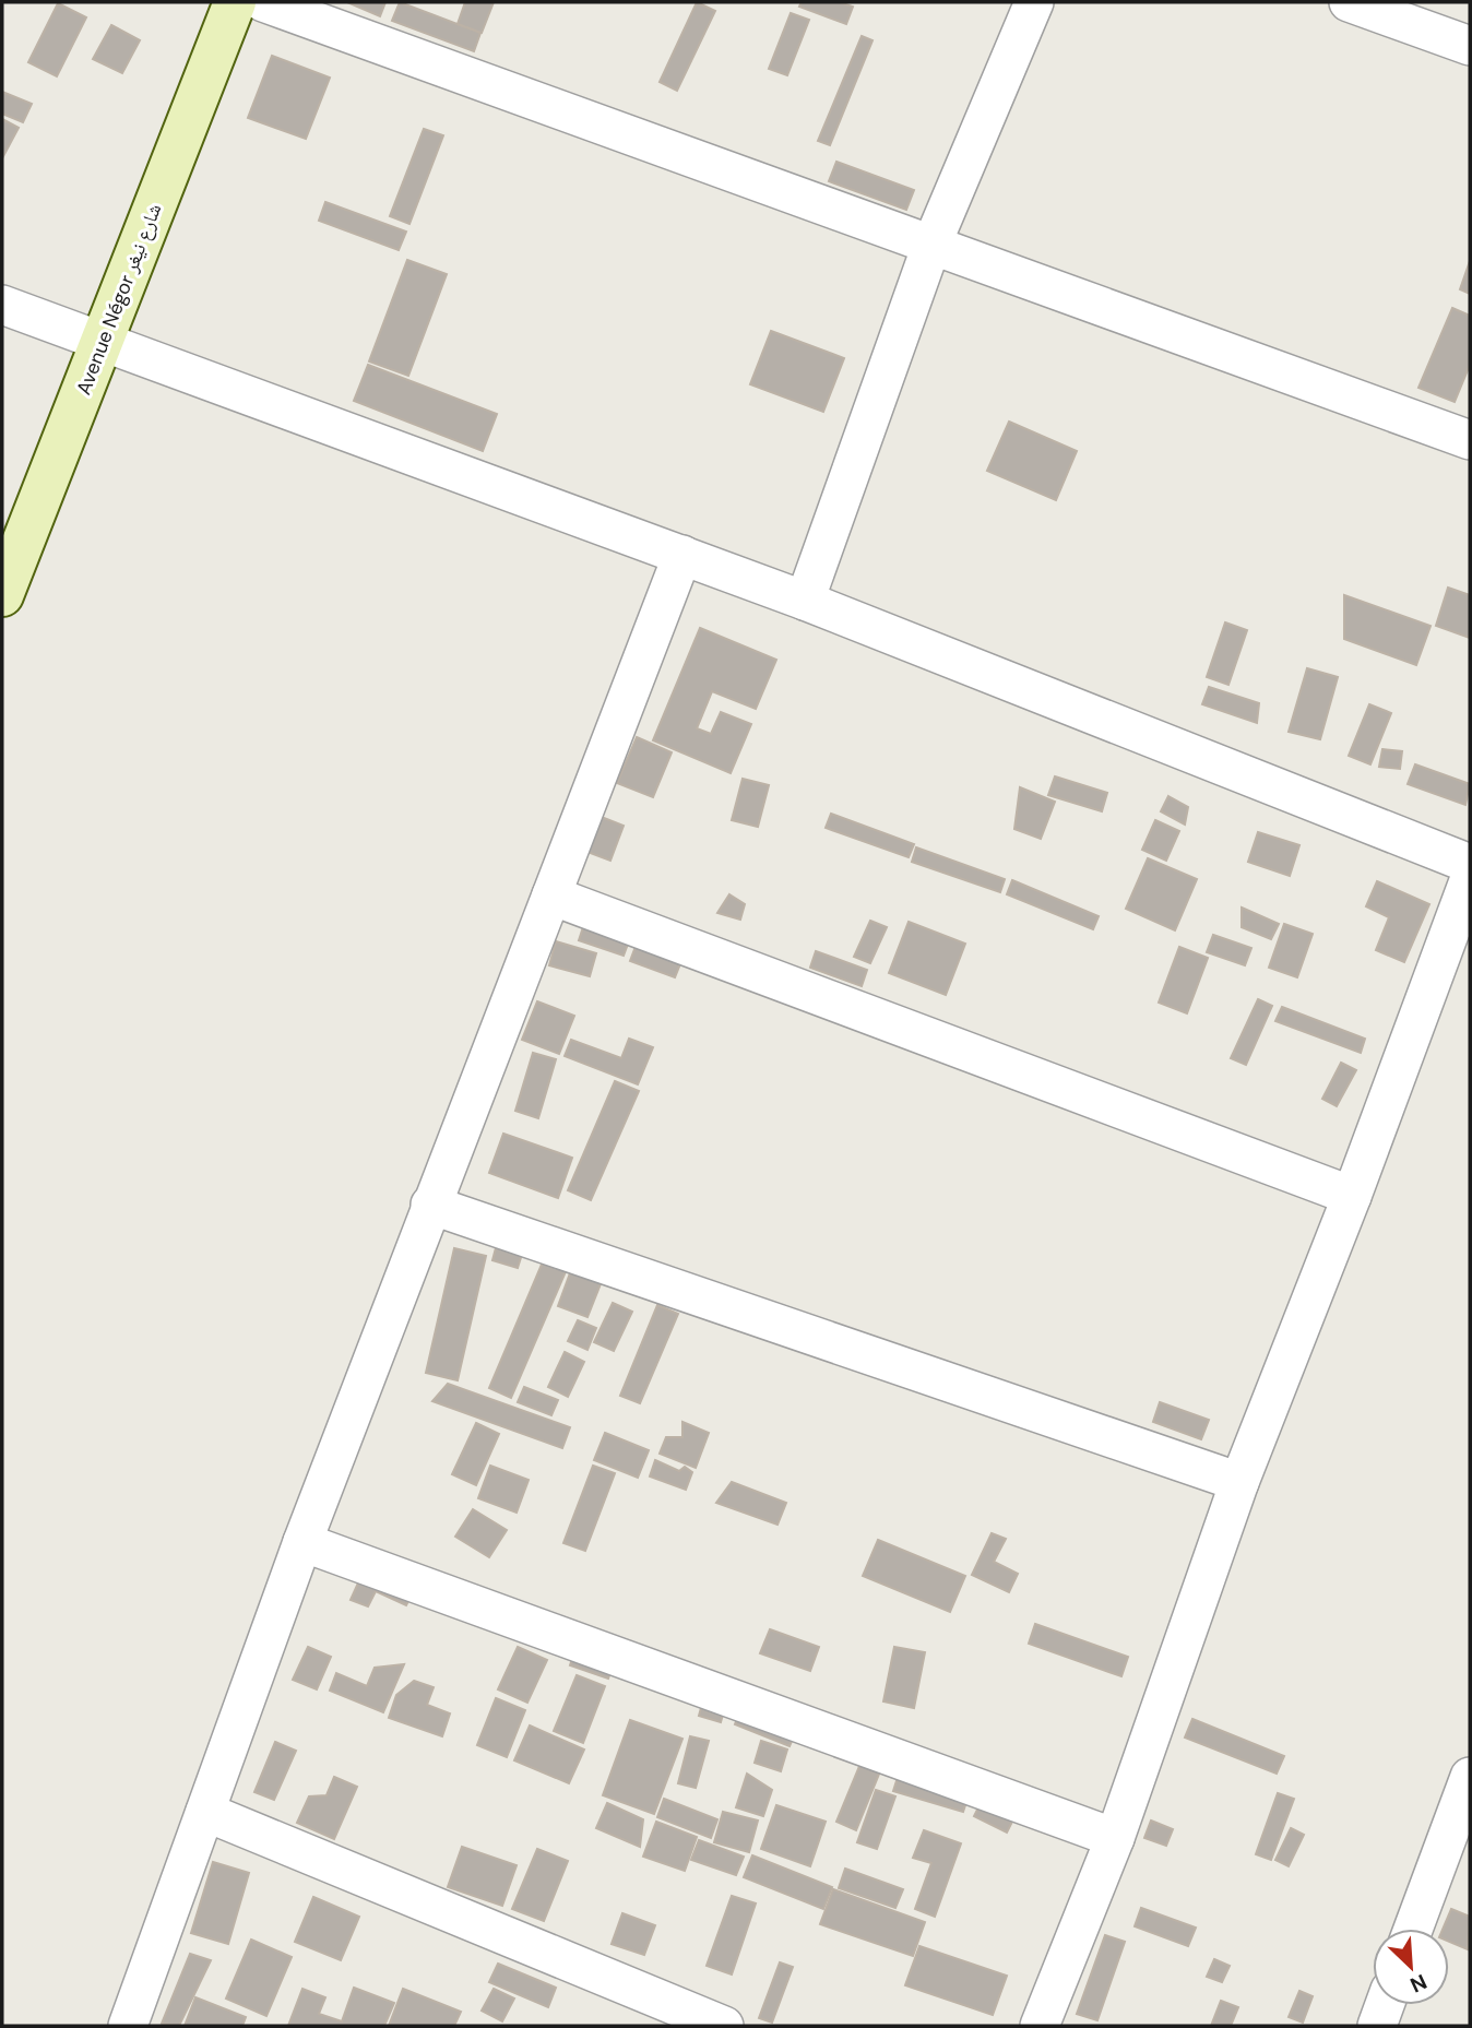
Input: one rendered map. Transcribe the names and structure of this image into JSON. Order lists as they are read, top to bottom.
{
  "streets": {
    "main road": ["Avenue Négor شارع نيغر"]
  },
  "north": "bottom right"
}
